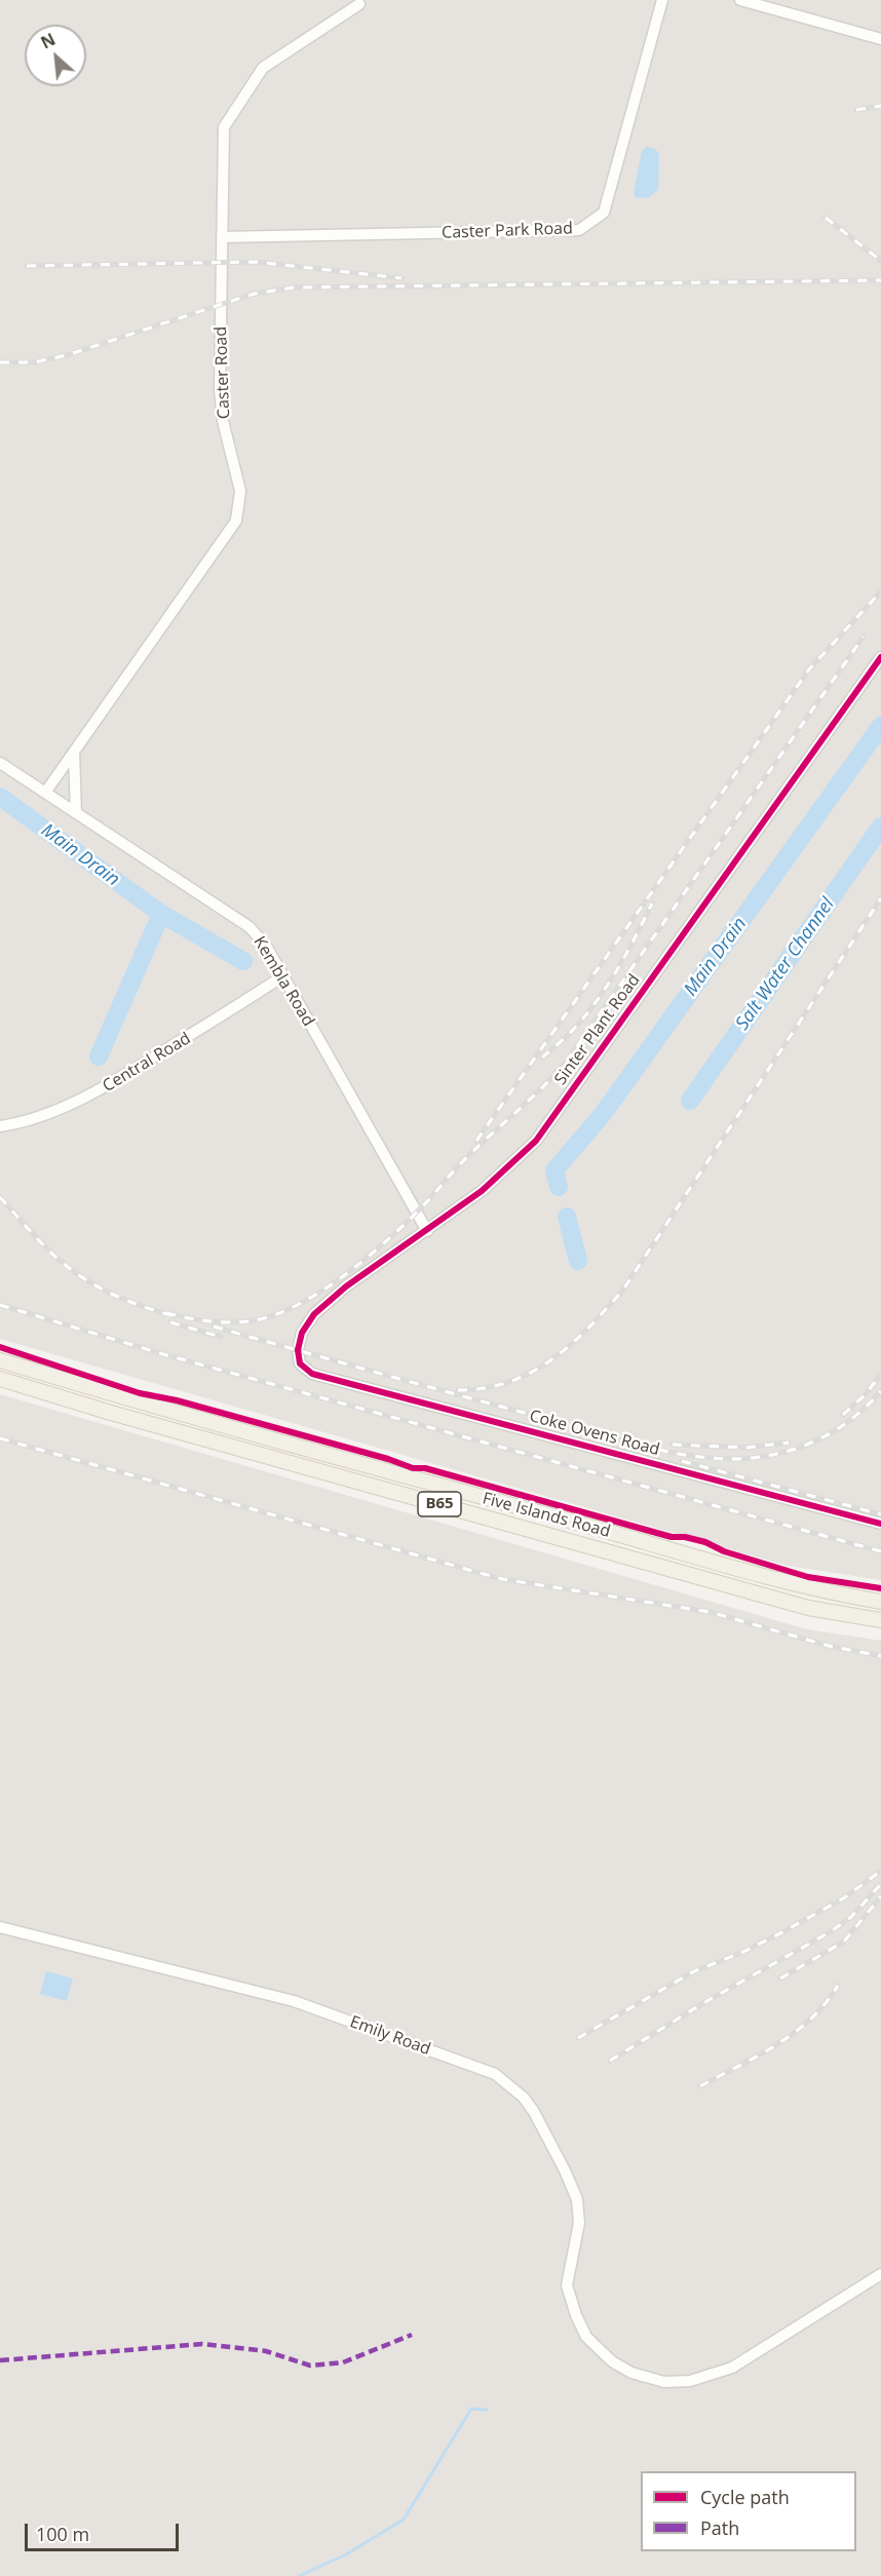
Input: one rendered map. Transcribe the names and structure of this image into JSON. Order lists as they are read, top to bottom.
{
  "streets": {
    "main road": ["B65", "Five Islands Road"],
    "street": [
      "Caster Park Road",
      "Caster Road",
      "Kembla Road",
      "Sinter Plant Road",
      "Central Road",
      "Coke Ovens Road",
      "Emily Road"
    ]
  },
  "crossings": [
    ["Caster Park Road", "Caster Road"],
    ["Caster Road", "Kembla Road"],
    ["Kembla Road", "Sinter Plant Road"],
    ["Kembla Road", "Central Road"],
    ["Sinter Plant Road", "Coke Ovens Road"]
  ],
  "water": ["Main Drain", "Salt Water Channel"],
  "legend": ["Cycle path", "Path"],
  "scale_bar": "100 m",
  "north": "top left"
}
